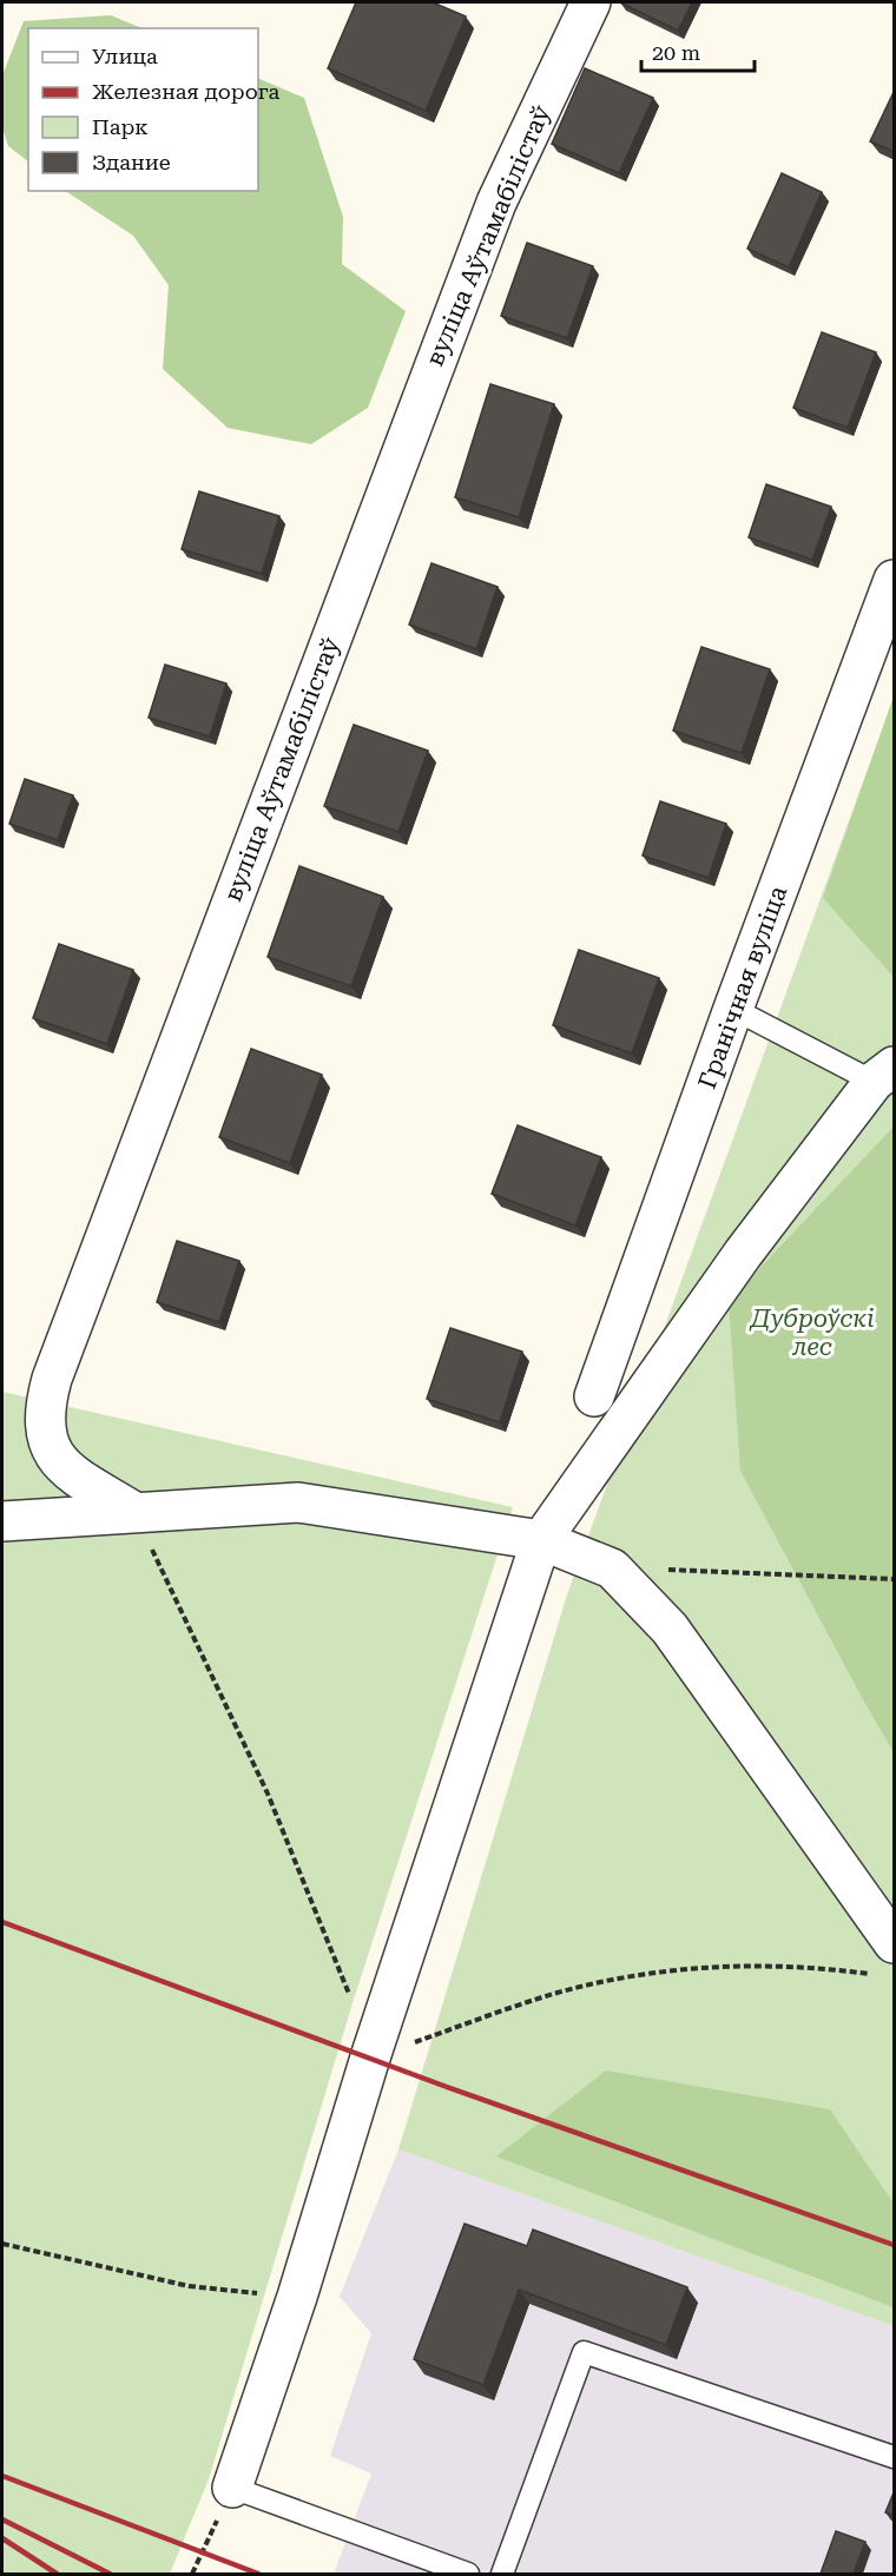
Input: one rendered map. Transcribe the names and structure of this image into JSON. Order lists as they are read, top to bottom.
{
  "streets": {
    "street": ["вуліца Аўтамабілістаў", "Гранічная вуліца"]
  },
  "parks": ["Дуброўскі лес"],
  "legend": [
    "Улица",
    "Железная дорога",
    "Парк",
    "Здание"
  ],
  "scale_bar": "20 m"
}
